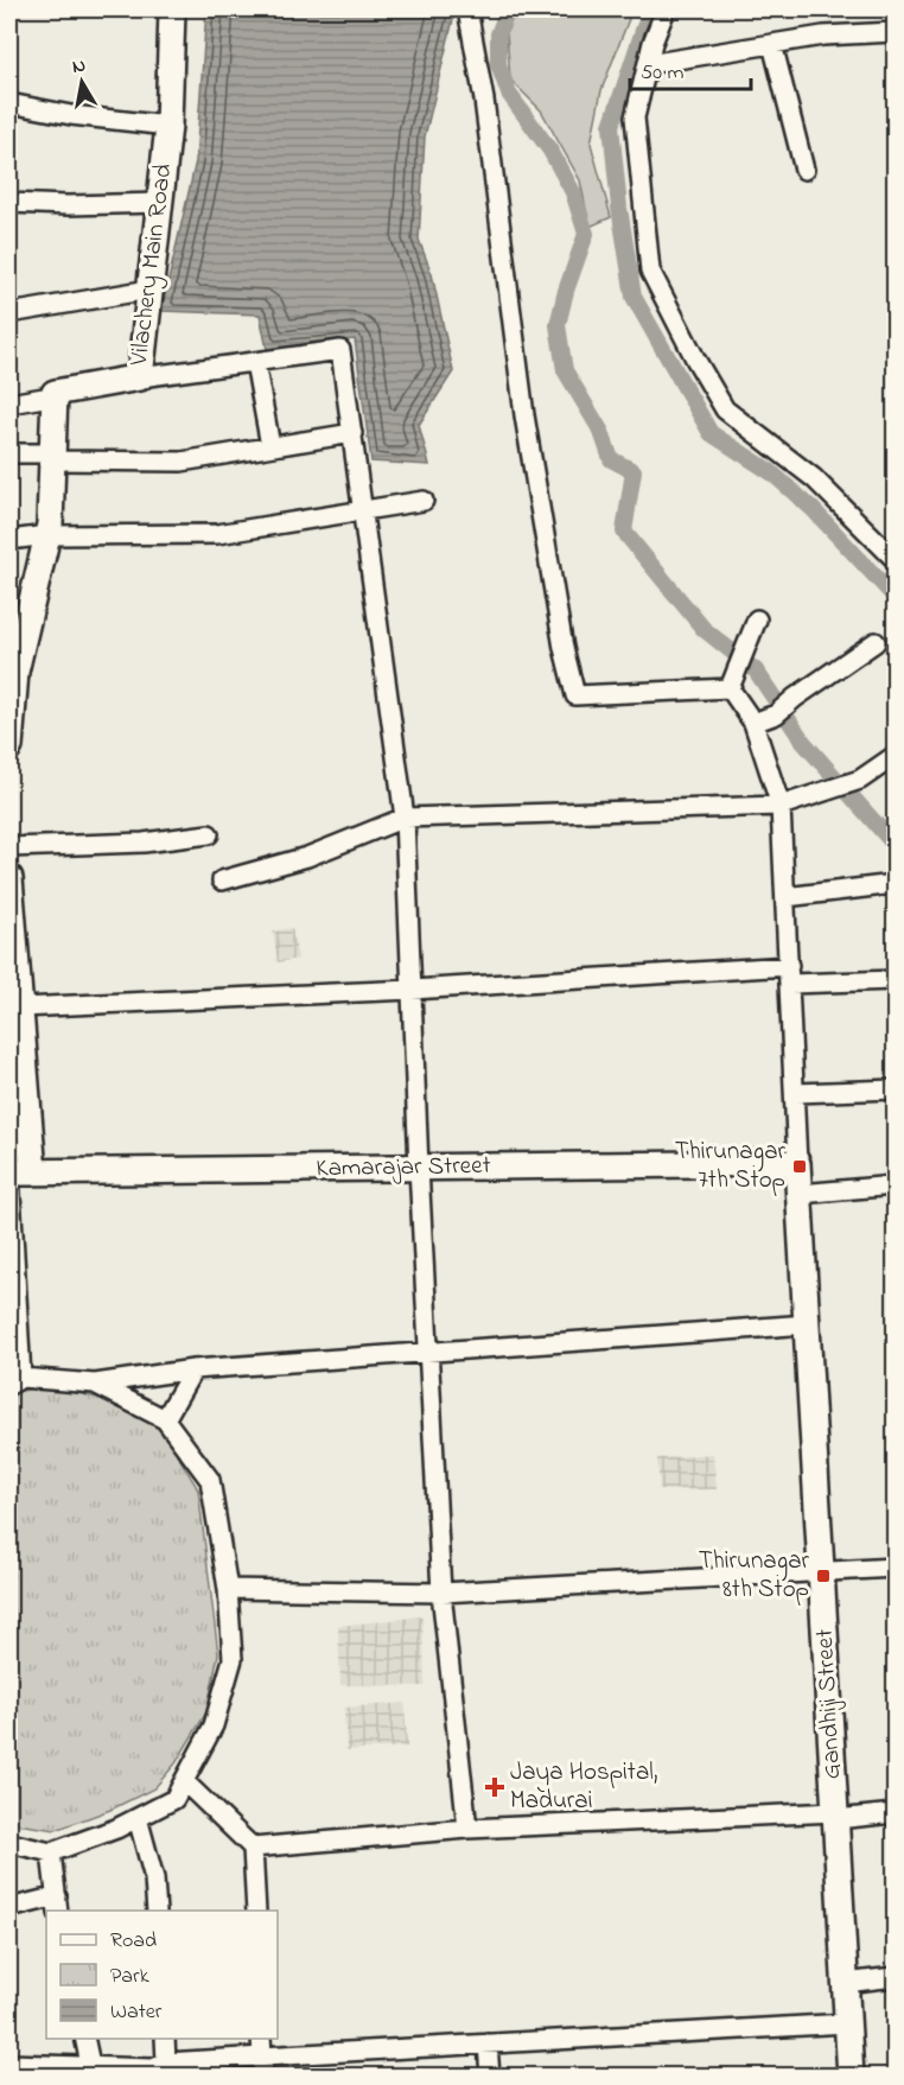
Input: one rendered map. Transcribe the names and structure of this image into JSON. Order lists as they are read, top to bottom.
{
  "streets": {
    "main road": ["Vilachery Main Road", "Kamarajar Street", "Gandhiji Street"]
  },
  "crossings": [
    ["Kamarajar Street", "Gandhiji Street"]
  ],
  "places": {
    "transit": ["Thirunagar 7th Stop", "Thirunagar 8th Stop"],
    "health": ["Jaya Hospital, Madurai"]
  },
  "legend": ["Road", "Park", "Water"],
  "scale_bar": "50 m",
  "north": "top"
}
